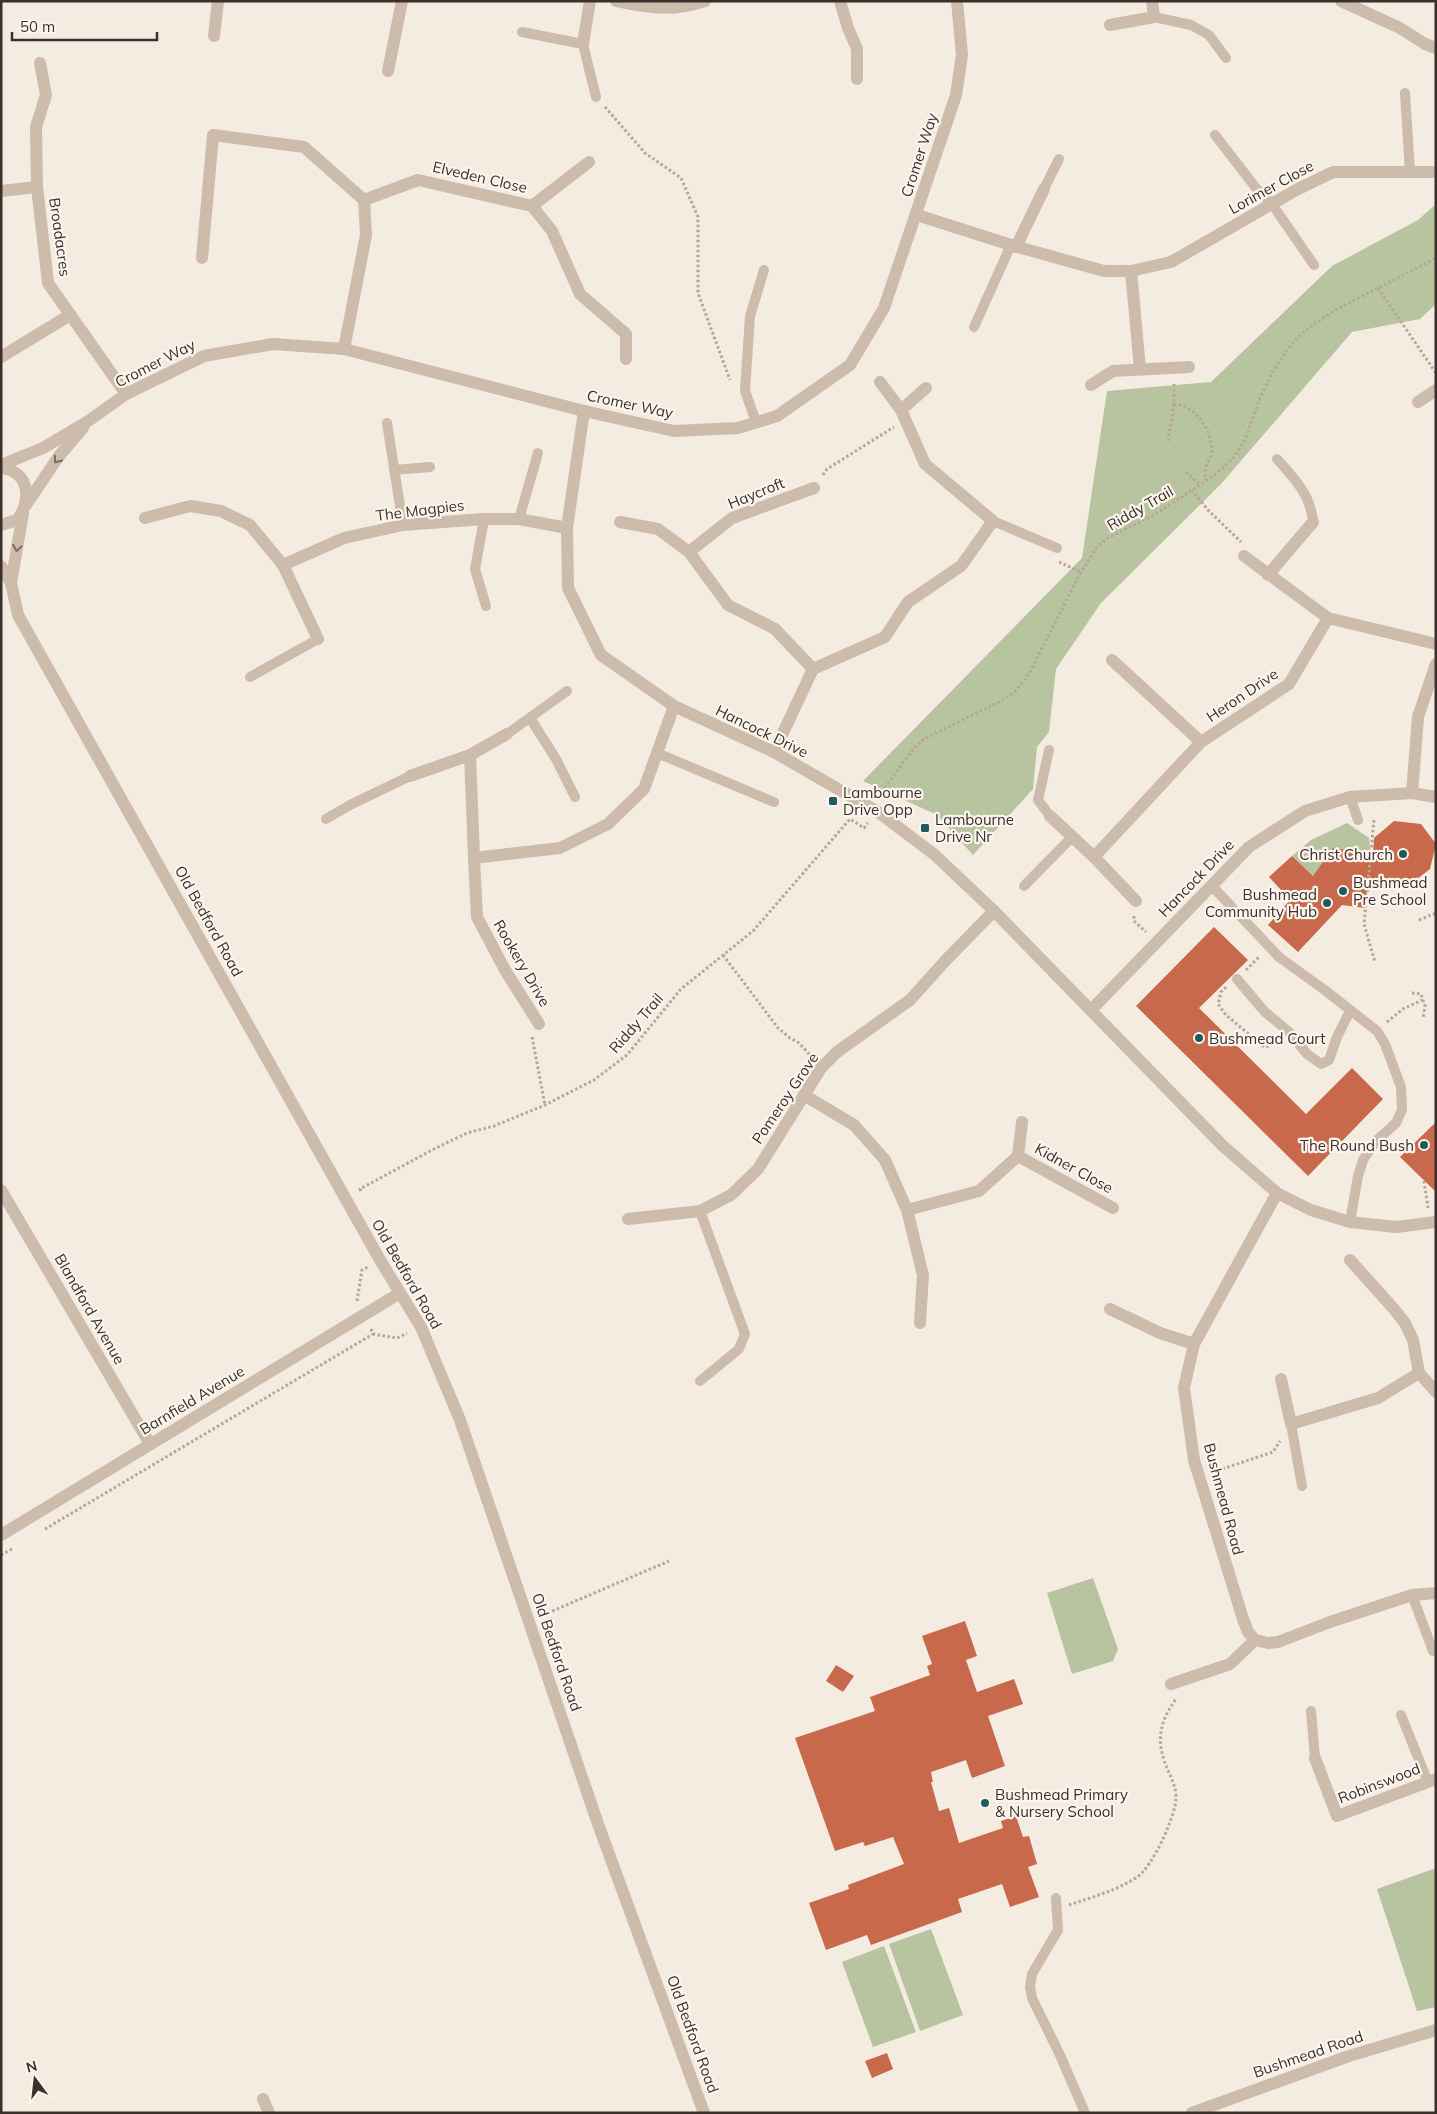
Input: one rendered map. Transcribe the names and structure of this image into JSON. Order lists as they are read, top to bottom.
{
  "streets": {
    "street": [
      "Cromer Way",
      "Elveden Close",
      "Lorimer Close",
      "Broadacres",
      "Haycroft",
      "The Magpies",
      "Heron Drive",
      "Hancock Drive",
      "Old Bedford Road",
      "Rookery Drive",
      "Pomeroy Grove",
      "Kidner Close",
      "Blandford Avenue",
      "Barnfield Avenue",
      "Bushmead Road",
      "Robinswood"
    ],
    "path": ["Riddy Trail"]
  },
  "crossings": [
    ["Cromer Way", "Lorimer Close"],
    ["Cromer Way", "Broadacres"],
    ["Cromer Way", "Hancock Drive"],
    ["Cromer Way", "Old Bedford Road"],
    ["The Magpies", "Hancock Drive"],
    ["Hancock Drive", "Pomeroy Grove"],
    ["Hancock Drive", "Bushmead Road"],
    ["Old Bedford Road", "Barnfield Avenue"],
    ["Blandford Avenue", "Barnfield Avenue"]
  ],
  "places": {
    "transit": ["Lambourne Drive Opp", "Lambourne Drive Nr"],
    "other": [
      "Christ Church",
      "Bushmead Pre School",
      "Bushmead Community Hub",
      "Bushmead Court",
      "The Round Bush",
      "Bushmead Primary & Nursery School"
    ]
  },
  "scale_bar": "50 m",
  "north": "top"
}
